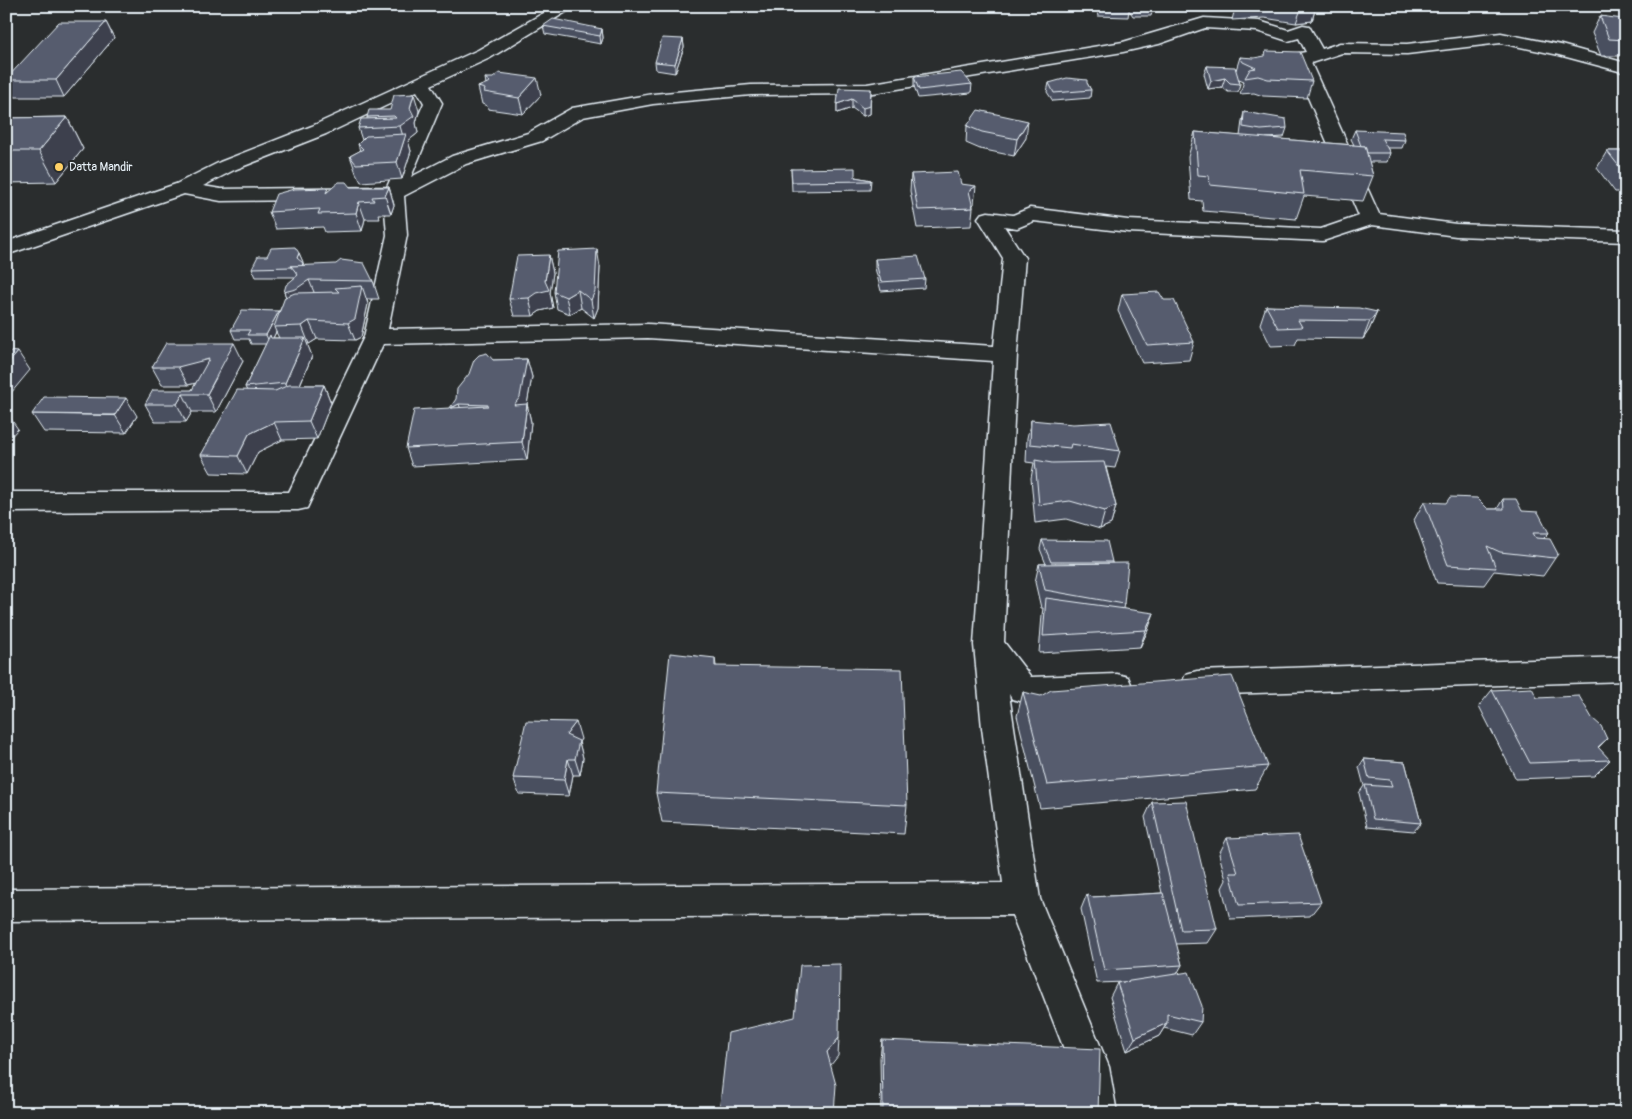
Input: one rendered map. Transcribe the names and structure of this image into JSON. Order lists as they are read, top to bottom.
{
  "places": ["Datta Mandir"]
}
